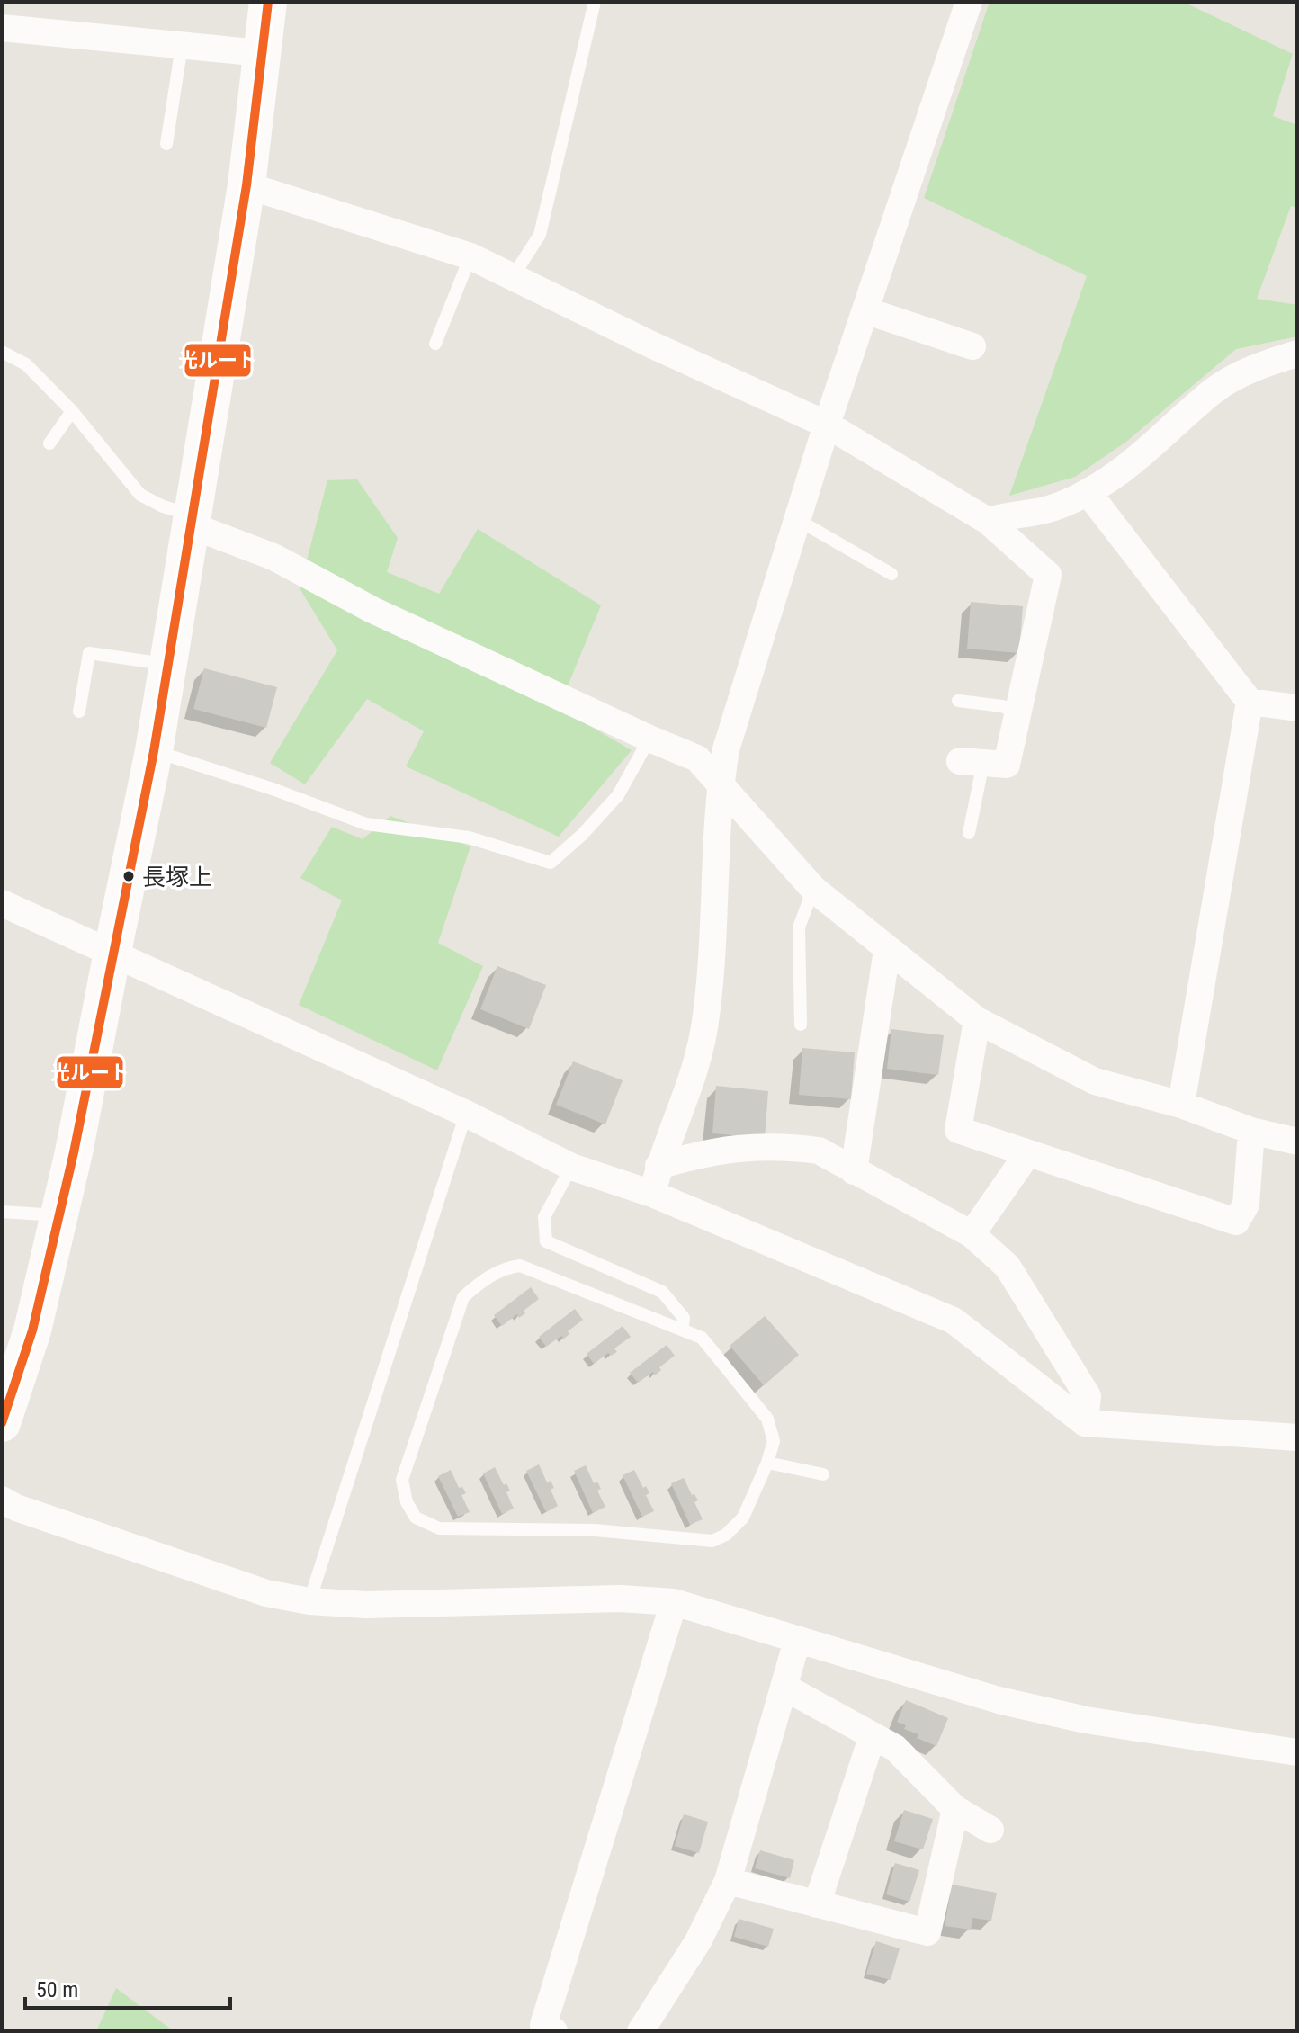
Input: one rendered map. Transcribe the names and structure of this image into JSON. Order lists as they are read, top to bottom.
{
  "places": ["長塚上"],
  "lines": ["transit line 光ルート"],
  "scale_bar": "50 m"
}
